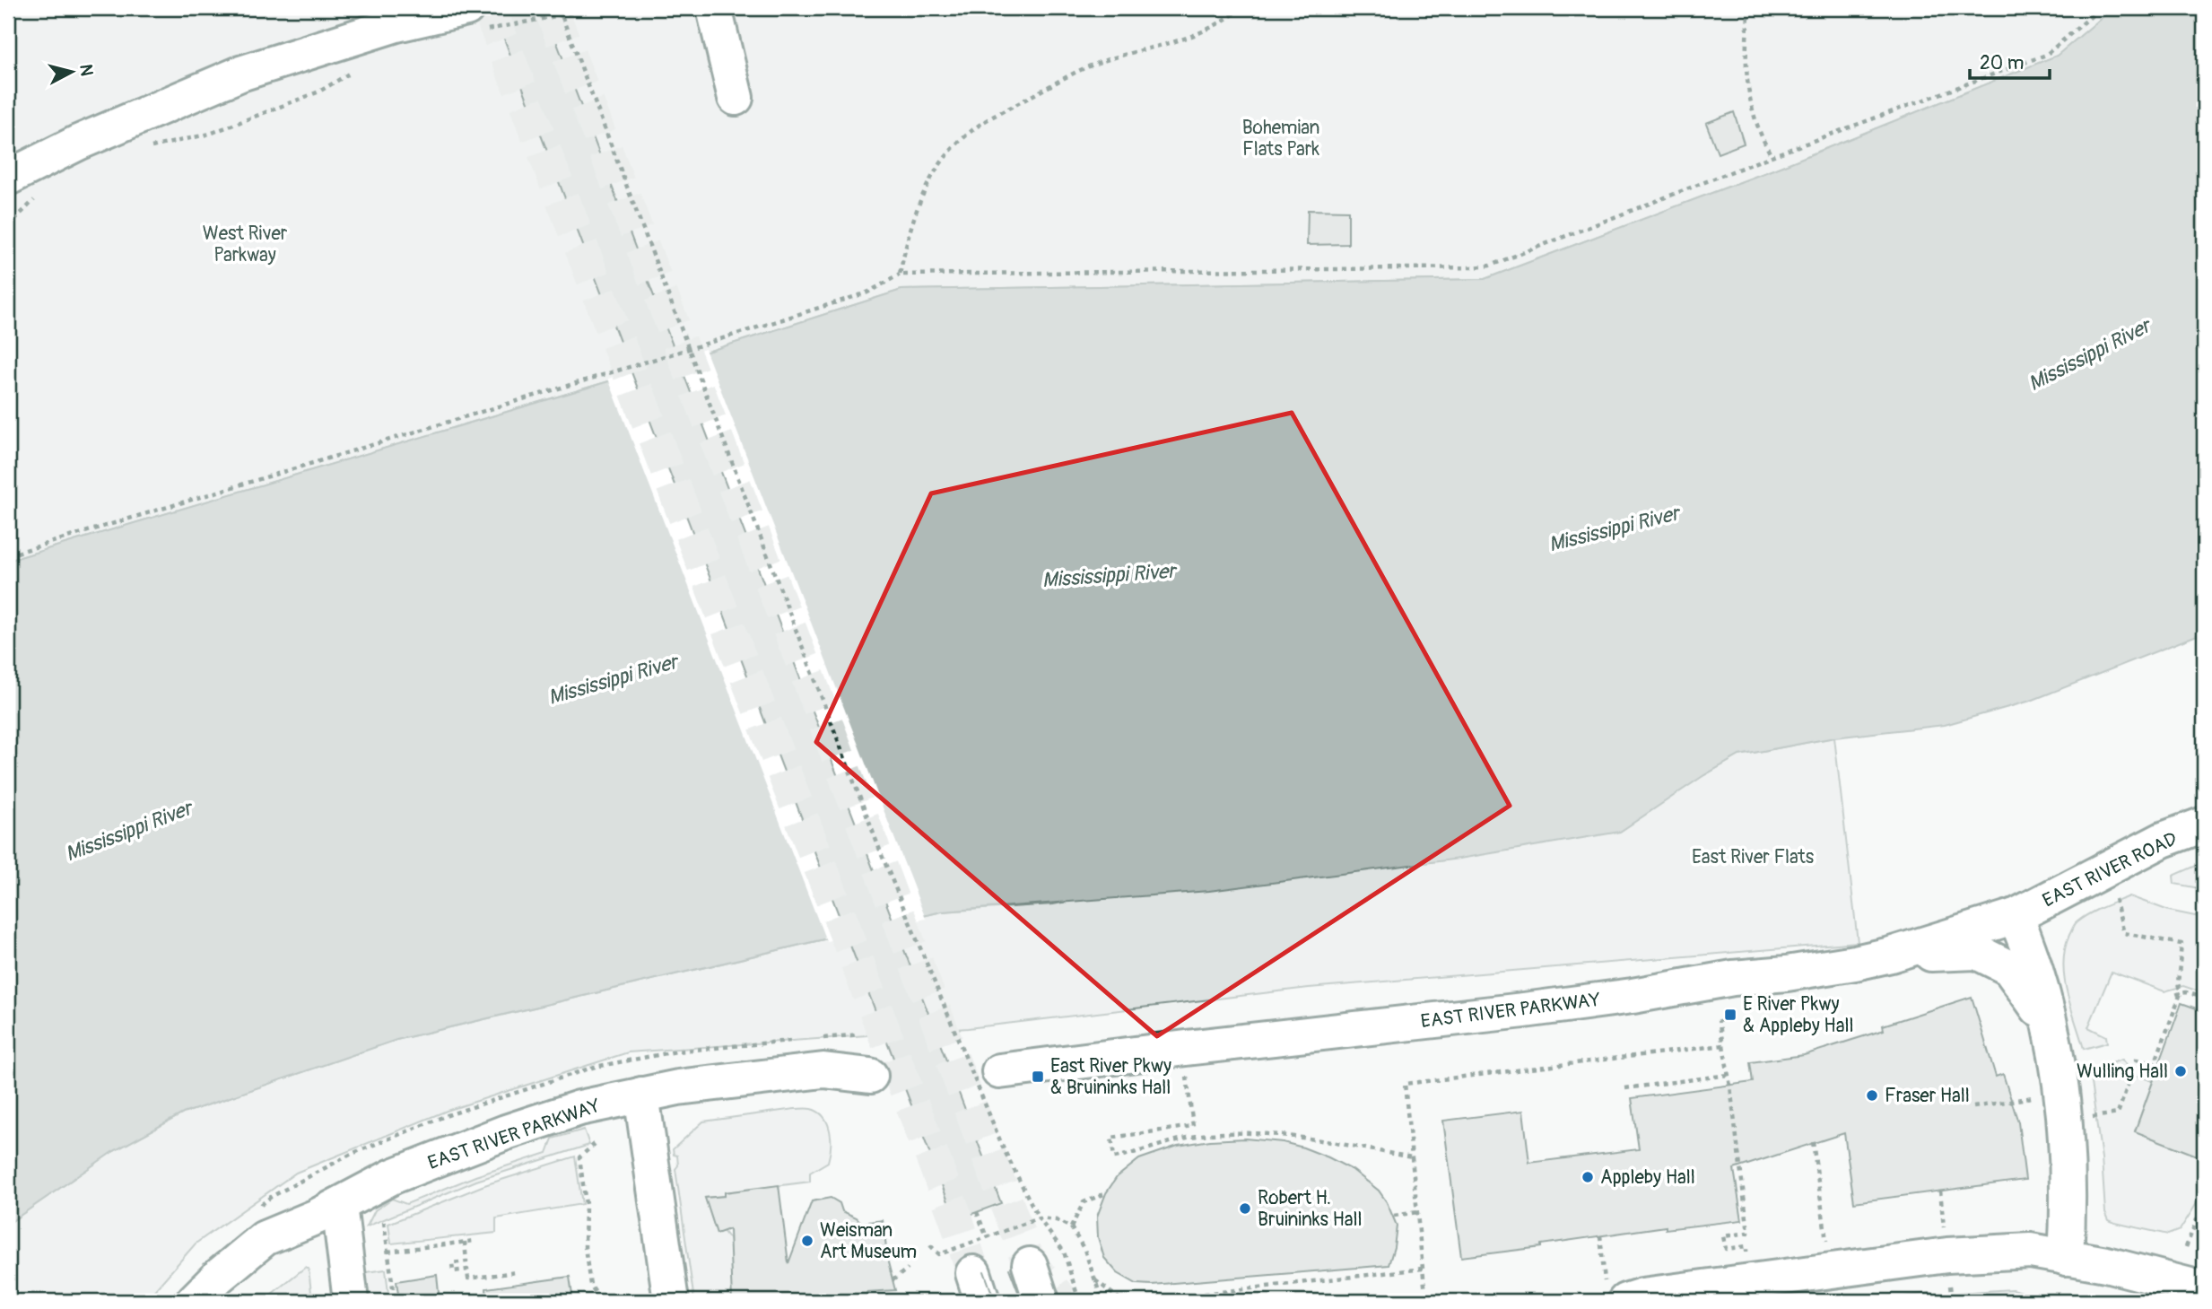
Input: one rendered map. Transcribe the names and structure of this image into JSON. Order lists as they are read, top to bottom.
{
  "streets": {
    "street": ["EAST RIVER ROAD", "EAST RIVER PARKWAY"]
  },
  "crossings": [
    ["EAST RIVER ROAD", "EAST RIVER PARKWAY"]
  ],
  "water": ["Mississippi River"],
  "parks": ["Bohemian Flats Park", "West River Parkway", "East River Flats"],
  "places": {
    "transit": ["E River Pkwy & Appleby Hall", "East River Pkwy & Bruininks Hall"],
    "other": [
      "Wulling Hall",
      "Fraser Hall",
      "Appleby Hall",
      "Robert H. Bruininks Hall",
      "Weisman Art Museum"
    ]
  },
  "scale_bar": "20 m",
  "north": "right"
}
